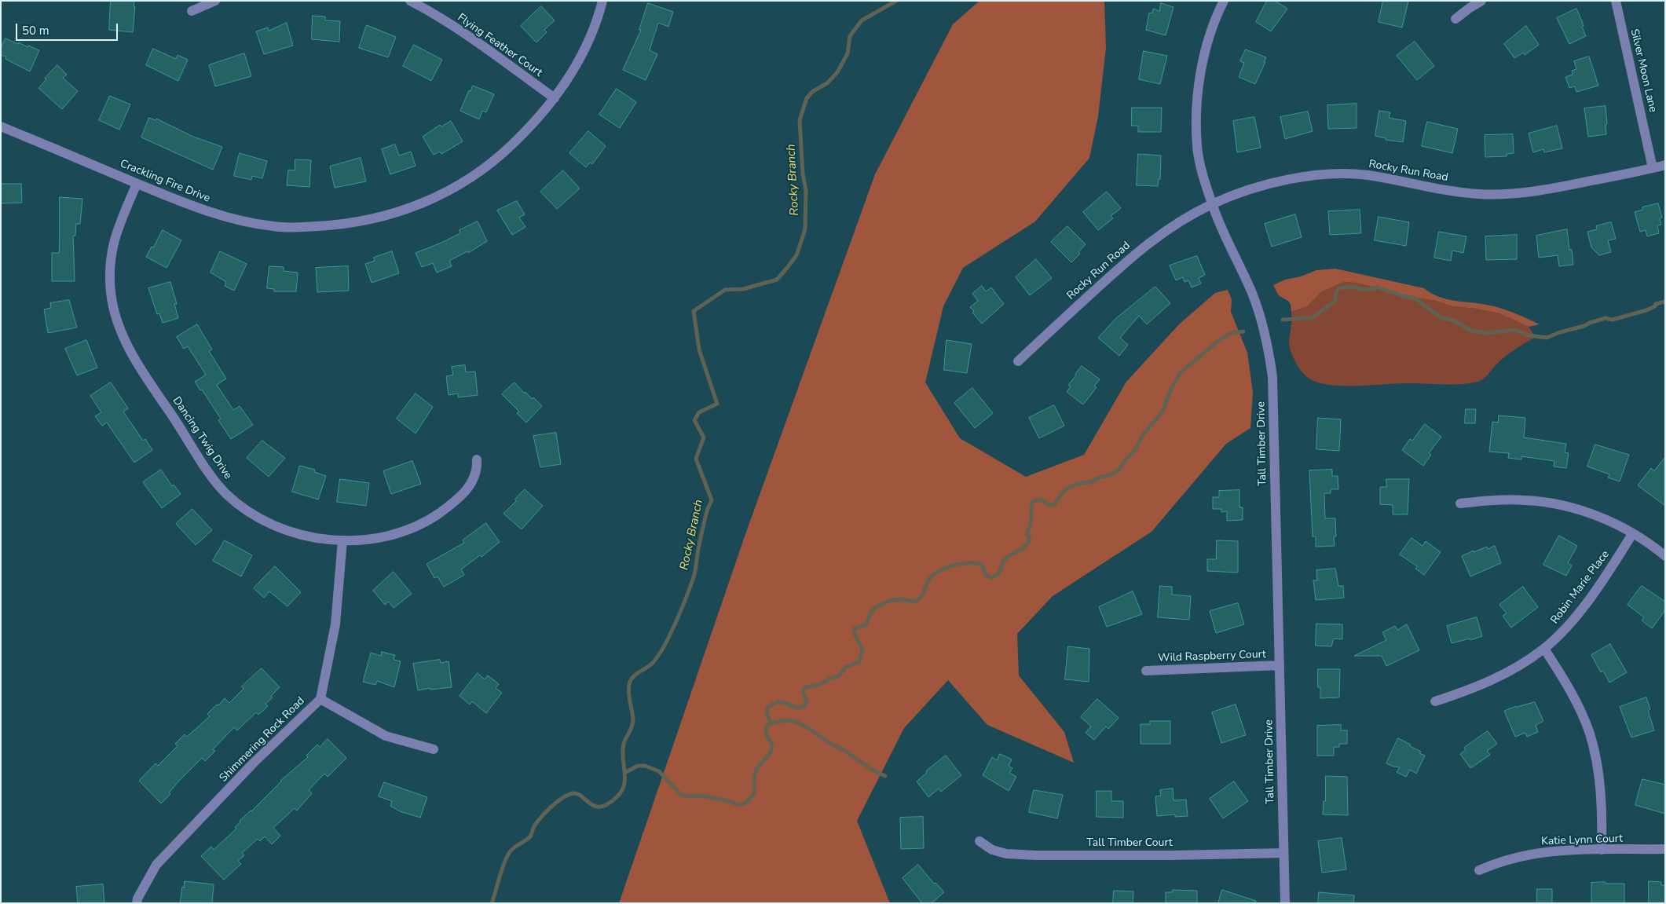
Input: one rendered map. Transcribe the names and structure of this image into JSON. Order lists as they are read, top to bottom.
{
  "streets": {
    "street": [
      "Flying Feather Court",
      "Silver Moon Lane",
      "Rocky Run Road",
      "Crackling Fire Drive",
      "Dancing Twig Drive",
      "Tall Timber Drive",
      "Robin Marie Place",
      "Wild Raspberry Court",
      "Shimmering Rock Road",
      "Katie Lynn Court",
      "Tall Timber Court"
    ]
  },
  "crossings": [
    ["Flying Feather Court", "Crackling Fire Drive"],
    ["Silver Moon Lane", "Rocky Run Road"],
    ["Rocky Run Road", "Tall Timber Drive"],
    ["Crackling Fire Drive", "Dancing Twig Drive"],
    ["Dancing Twig Drive", "Shimmering Rock Road"],
    ["Tall Timber Drive", "Wild Raspberry Court"],
    ["Tall Timber Drive", "Tall Timber Court"]
  ],
  "water": ["Rocky Branch"],
  "scale_bar": "50 m"
}
